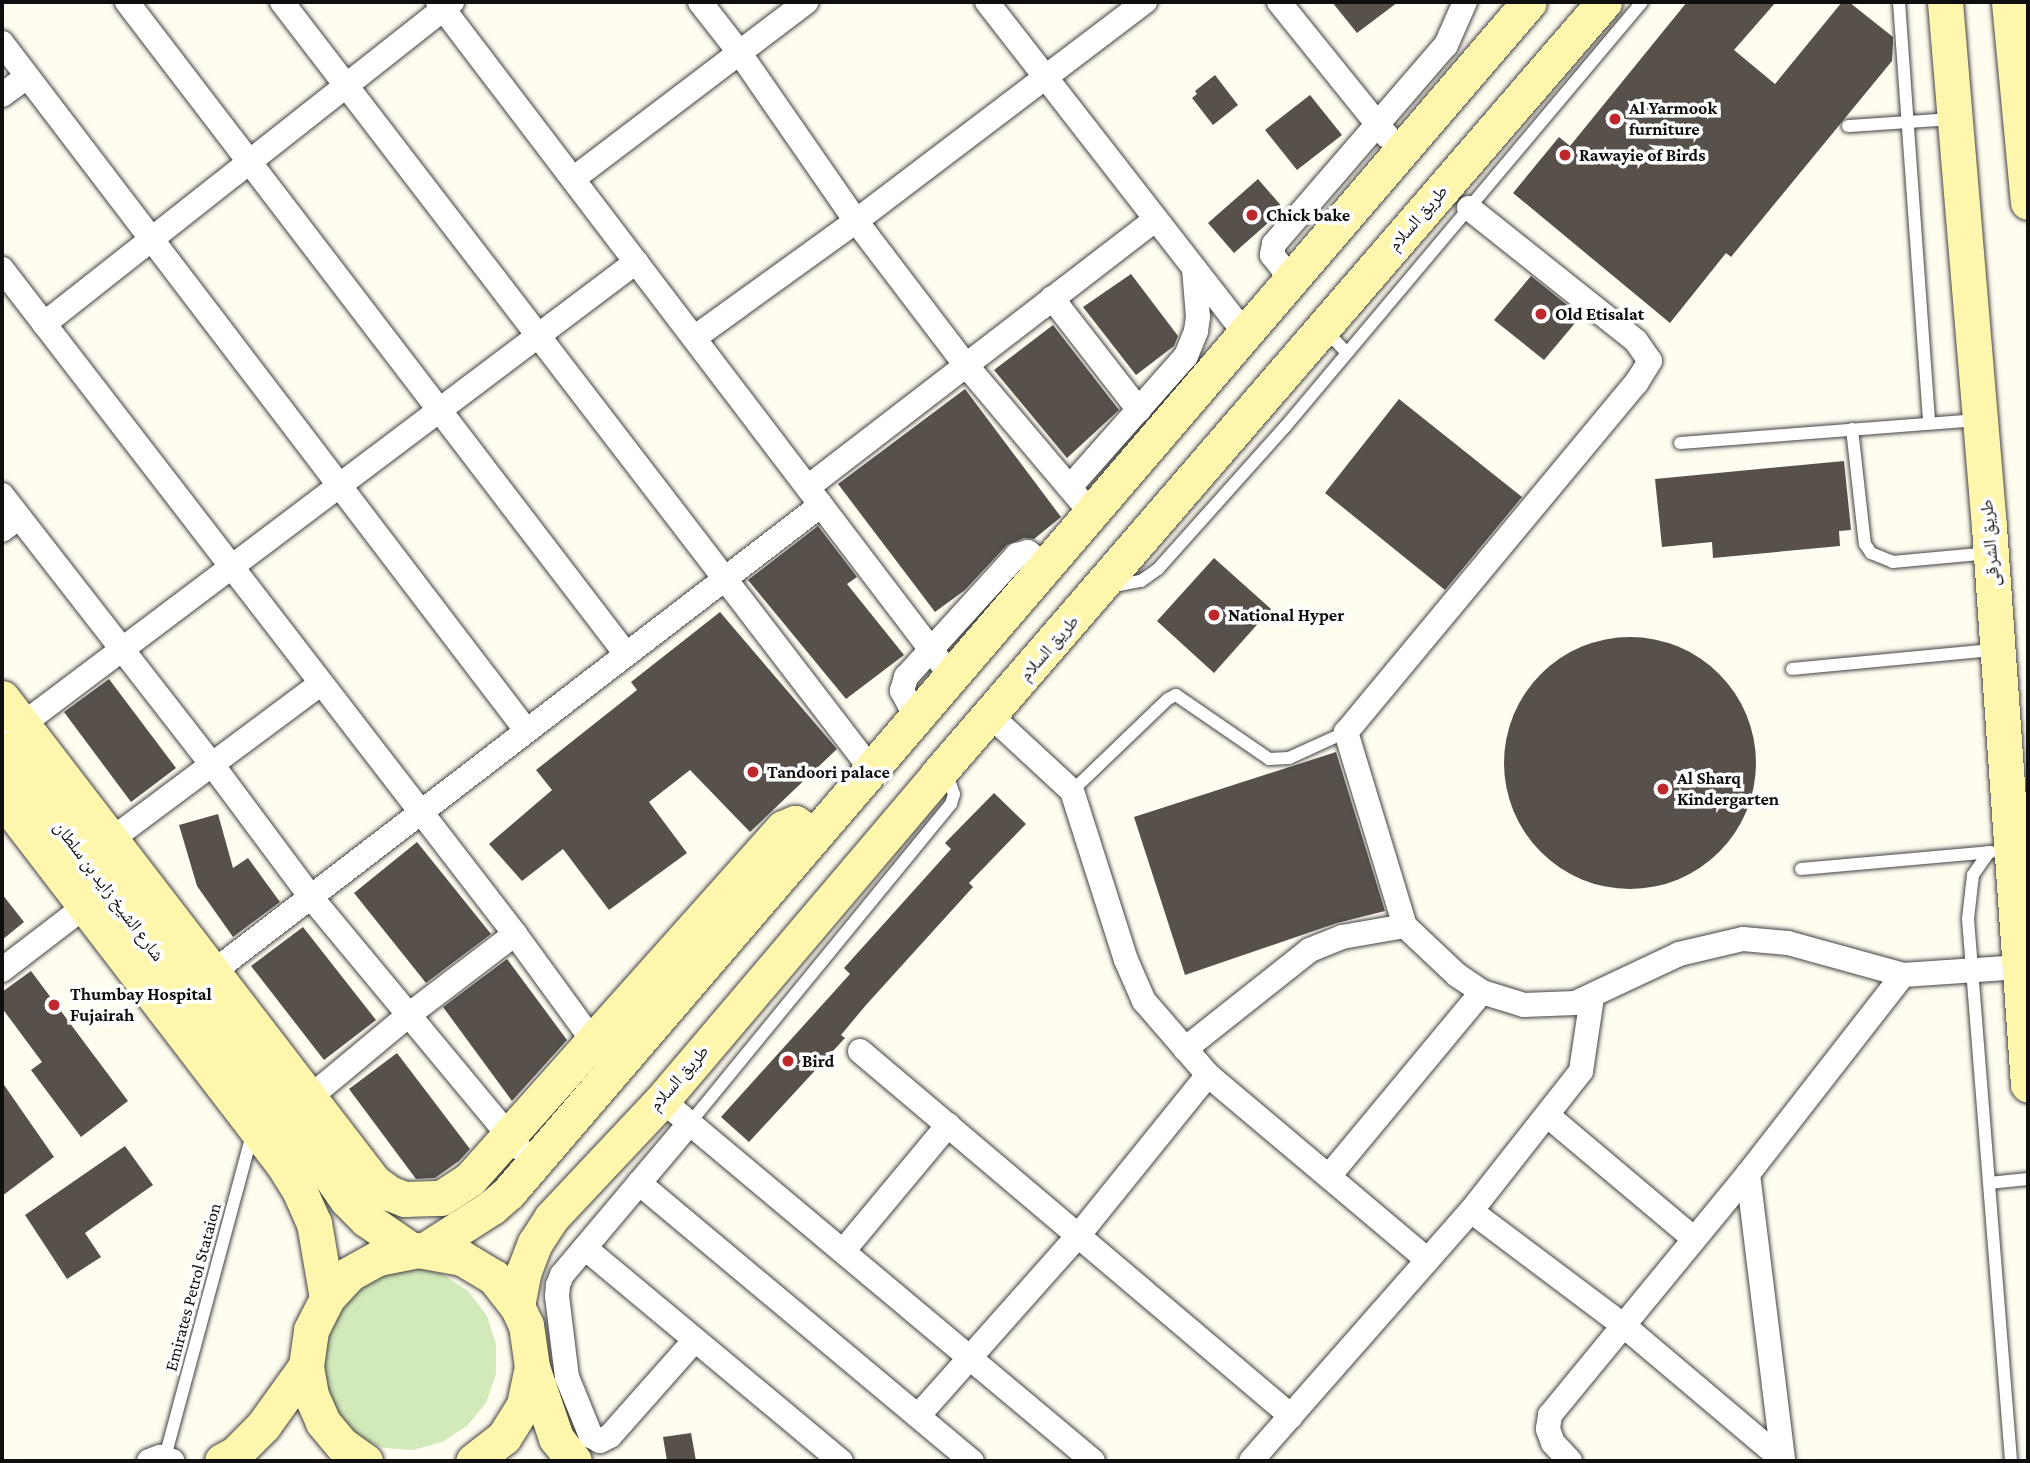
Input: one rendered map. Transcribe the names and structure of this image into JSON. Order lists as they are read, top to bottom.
{
  "streets": {
    "main road": ["طريق السلام", "طريق الشرقى", "شارع الشيخ زايد بن سلطان"],
    "lane": ["Emirates Petrol Stataion"]
  },
  "crossings": [
    ["شارع الشيخ زايد بن سلطان", "Emirates Petrol Stataion"]
  ],
  "places": [
    "Al Yarmook furniture",
    "Rawayie of Birds",
    "Chick bake",
    "Old Etisalat",
    "National Hyper",
    "Tandoori palace",
    "Al Sharq Kindergarten",
    "Thumbay Hospital Fujairah",
    "Bird"
  ]
}
